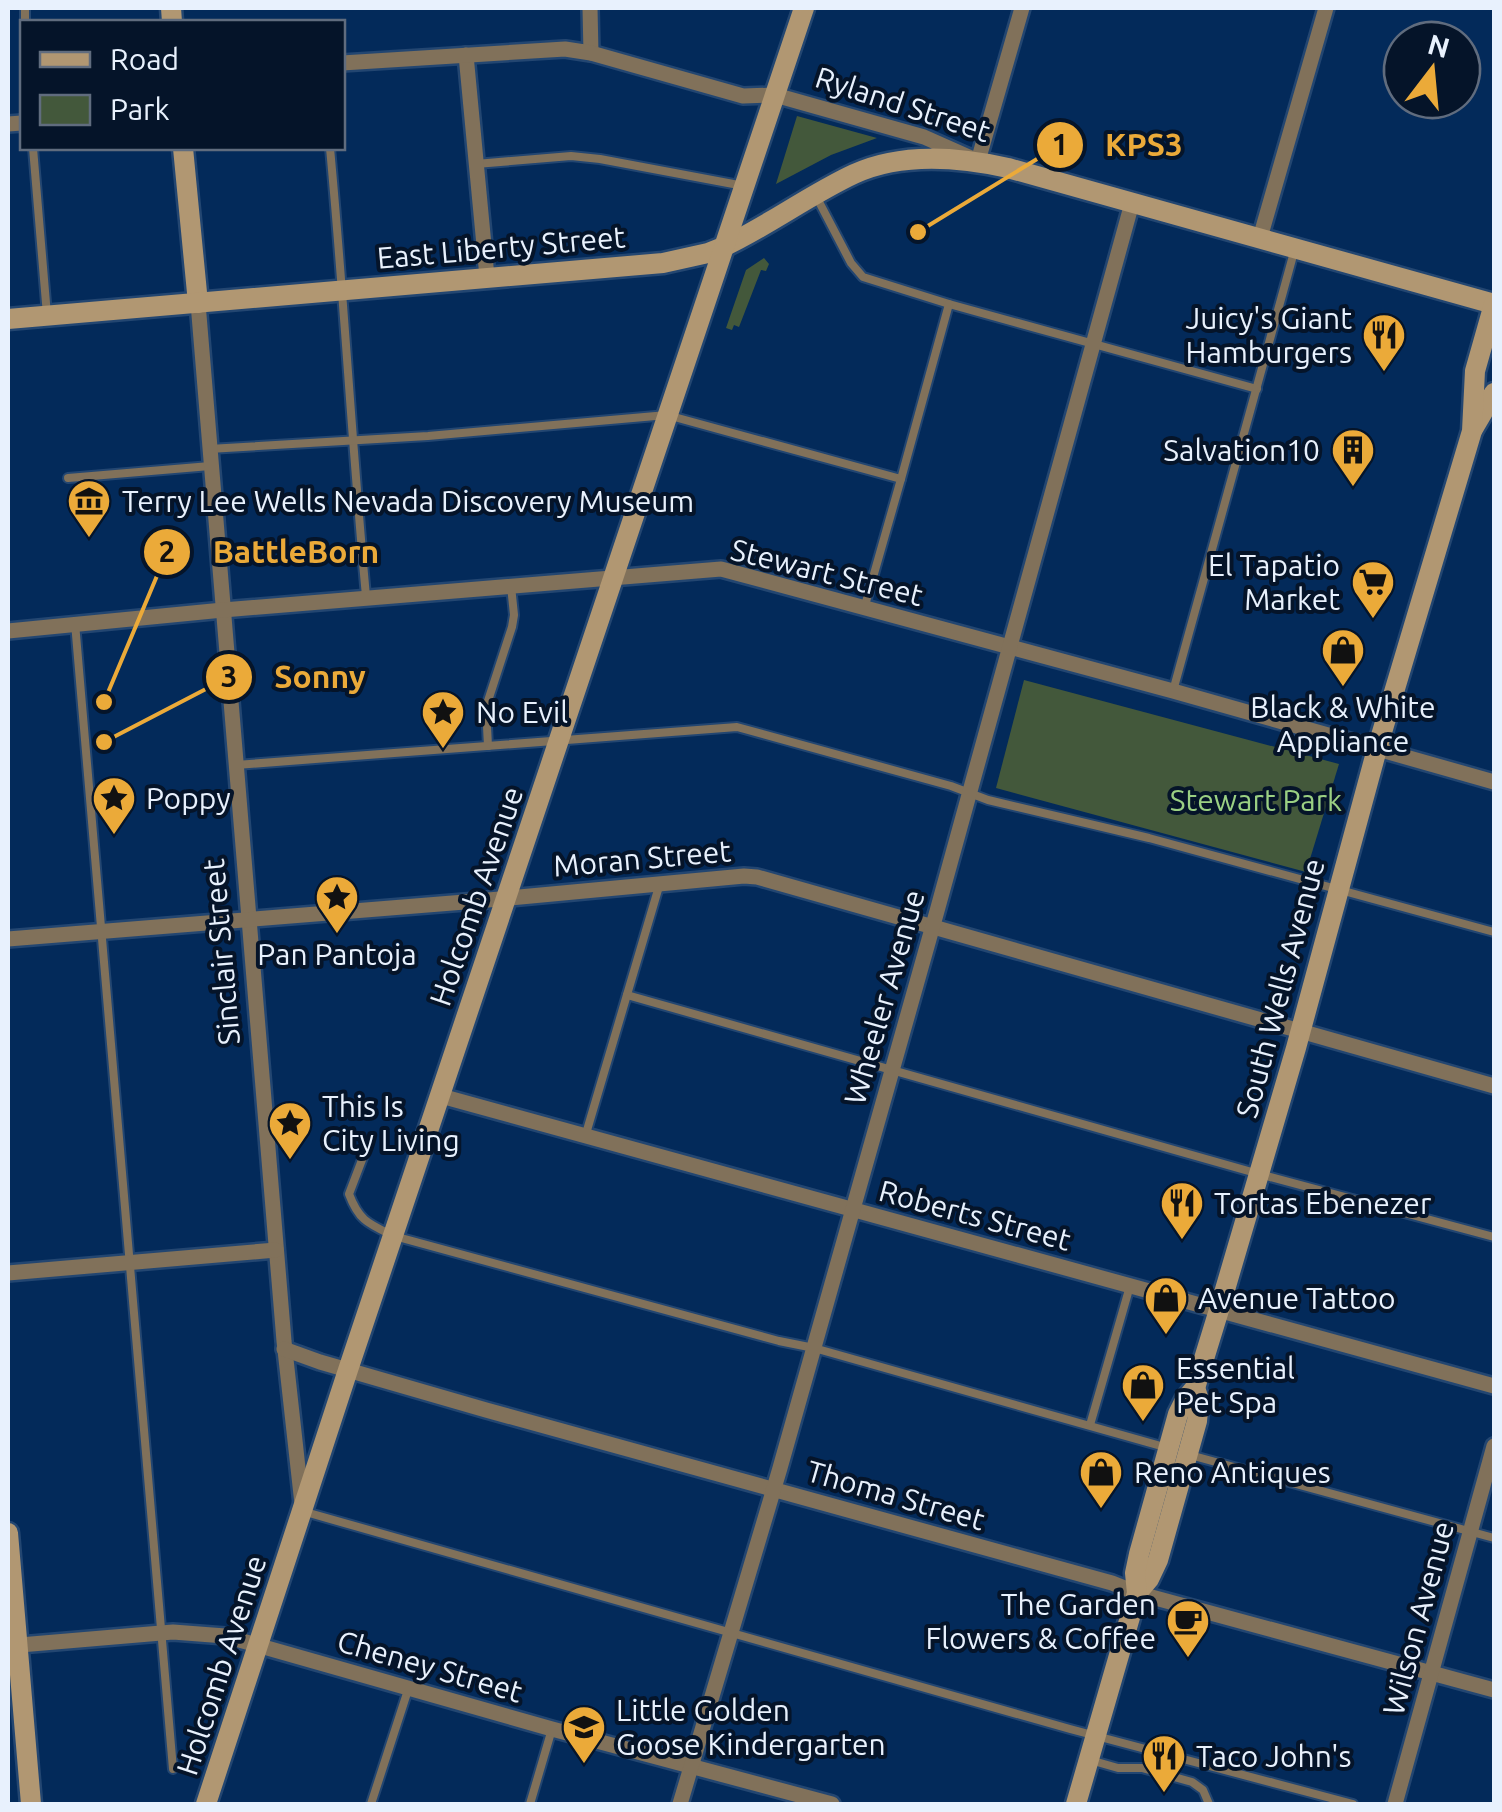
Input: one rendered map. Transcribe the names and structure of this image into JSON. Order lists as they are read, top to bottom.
{
  "streets": {
    "main road": [
      "Ryland Street",
      "East Liberty Street",
      "Holcomb Avenue",
      "Sinclair Street",
      "South Wells Avenue"
    ],
    "street": [
      "Stewart Street",
      "Moran Street",
      "Wheeler Avenue",
      "Roberts Street",
      "Thoma Street",
      "Wilson Avenue",
      "Cheney Street"
    ]
  },
  "crossings": [
    ["Ryland Street", "East Liberty Street"],
    ["Ryland Street", "Holcomb Avenue"],
    ["Ryland Street", "South Wells Avenue"],
    ["Ryland Street", "Wheeler Avenue"],
    ["East Liberty Street", "Holcomb Avenue"],
    ["East Liberty Street", "Sinclair Street"],
    ["Stewart Street", "Holcomb Avenue"],
    ["Stewart Street", "Sinclair Street"],
    ["Stewart Street", "South Wells Avenue"],
    ["Stewart Street", "Wheeler Avenue"],
    ["Moran Street", "Holcomb Avenue"],
    ["Moran Street", "Sinclair Street"],
    ["Moran Street", "South Wells Avenue"],
    ["Moran Street", "Wheeler Avenue"],
    ["Holcomb Avenue", "Sinclair Street"],
    ["Holcomb Avenue", "Roberts Street"],
    ["Holcomb Avenue", "Thoma Street"],
    ["Holcomb Avenue", "Cheney Street"],
    ["Sinclair Street", "Thoma Street"],
    ["South Wells Avenue", "Roberts Street"],
    ["South Wells Avenue", "Thoma Street"],
    ["Wheeler Avenue", "Roberts Street"],
    ["Wheeler Avenue", "Thoma Street"],
    ["Wheeler Avenue", "Cheney Street"],
    ["Thoma Street", "Wilson Avenue"]
  ],
  "parks": ["Stewart Park"],
  "places": {
    "other": ["KPS3", "BattleBorn", "Sonny"],
    "restaurant": ["Juicy's Giant Hamburgers", "Tortas Ebenezer", "Taco John's"],
    "building": ["Salvation10"],
    "museum": ["Terry Lee Wells Nevada Discovery Museum"],
    "supermarket": ["El Tapatio Market"],
    "shop": [
      "Black & White Appliance",
      "Avenue Tattoo",
      "Essential Pet Spa",
      "Reno Antiques"
    ],
    "place": [
      "No Evil",
      "Poppy",
      "Pan Pantoja",
      "This Is City Living"
    ],
    "cafe": ["The Garden Flowers & Coffee"],
    "school or university": ["Little Golden Goose Kindergarten"]
  },
  "legend": ["Road", "Park"],
  "north": "top"
}
